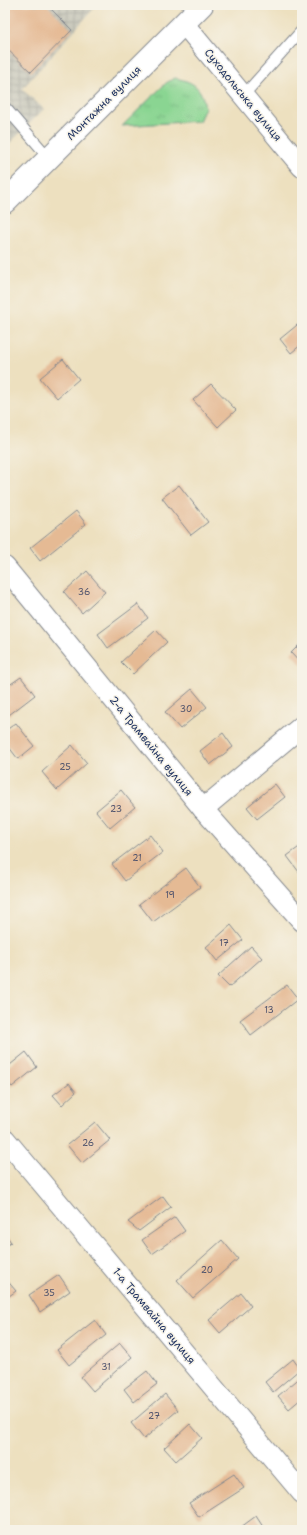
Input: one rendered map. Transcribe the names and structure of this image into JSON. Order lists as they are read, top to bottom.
{
  "streets": {
    "street": [
      "Суходольська вулиця",
      "Монтажна вулиця",
      "2-а Трамвайна вулиця",
      "1-а Трамвайна вулиця"
    ]
  },
  "crossings": [
    ["Суходольська вулиця", "Монтажна вулиця"]
  ],
  "house_numbers": [
    "36",
    "30",
    "25",
    "23",
    "21",
    "19",
    "17",
    "13",
    "26",
    "20",
    "35",
    "31",
    "27"
  ]
}
